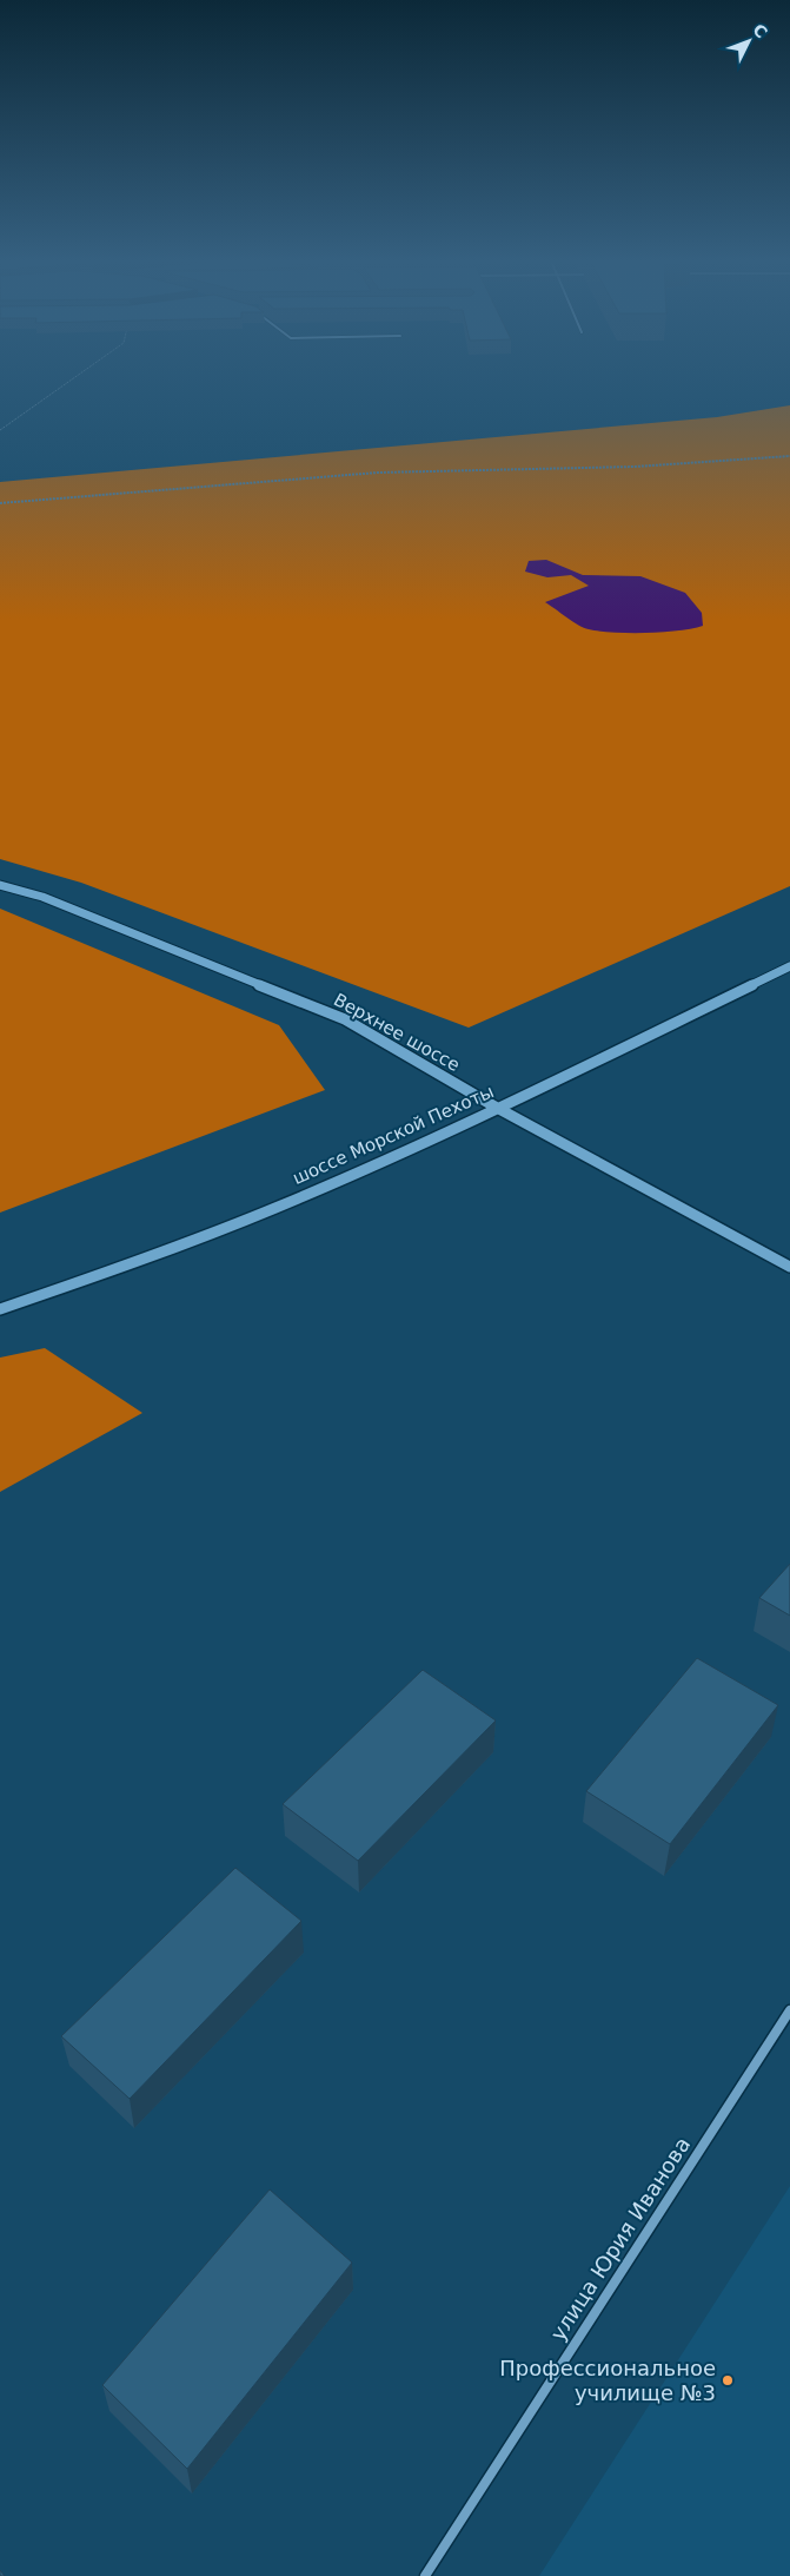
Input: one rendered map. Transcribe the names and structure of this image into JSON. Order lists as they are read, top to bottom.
{
  "streets": {
    "street": ["Верхнее шоссе", "шоссе Морской Пехоты", "улица Юрия Иванова"]
  },
  "crossings": [
    ["Верхнее шоссе", "шоссе Морской Пехоты"]
  ],
  "places": ["Профессиональное училище №3"],
  "north": "top right"
}
